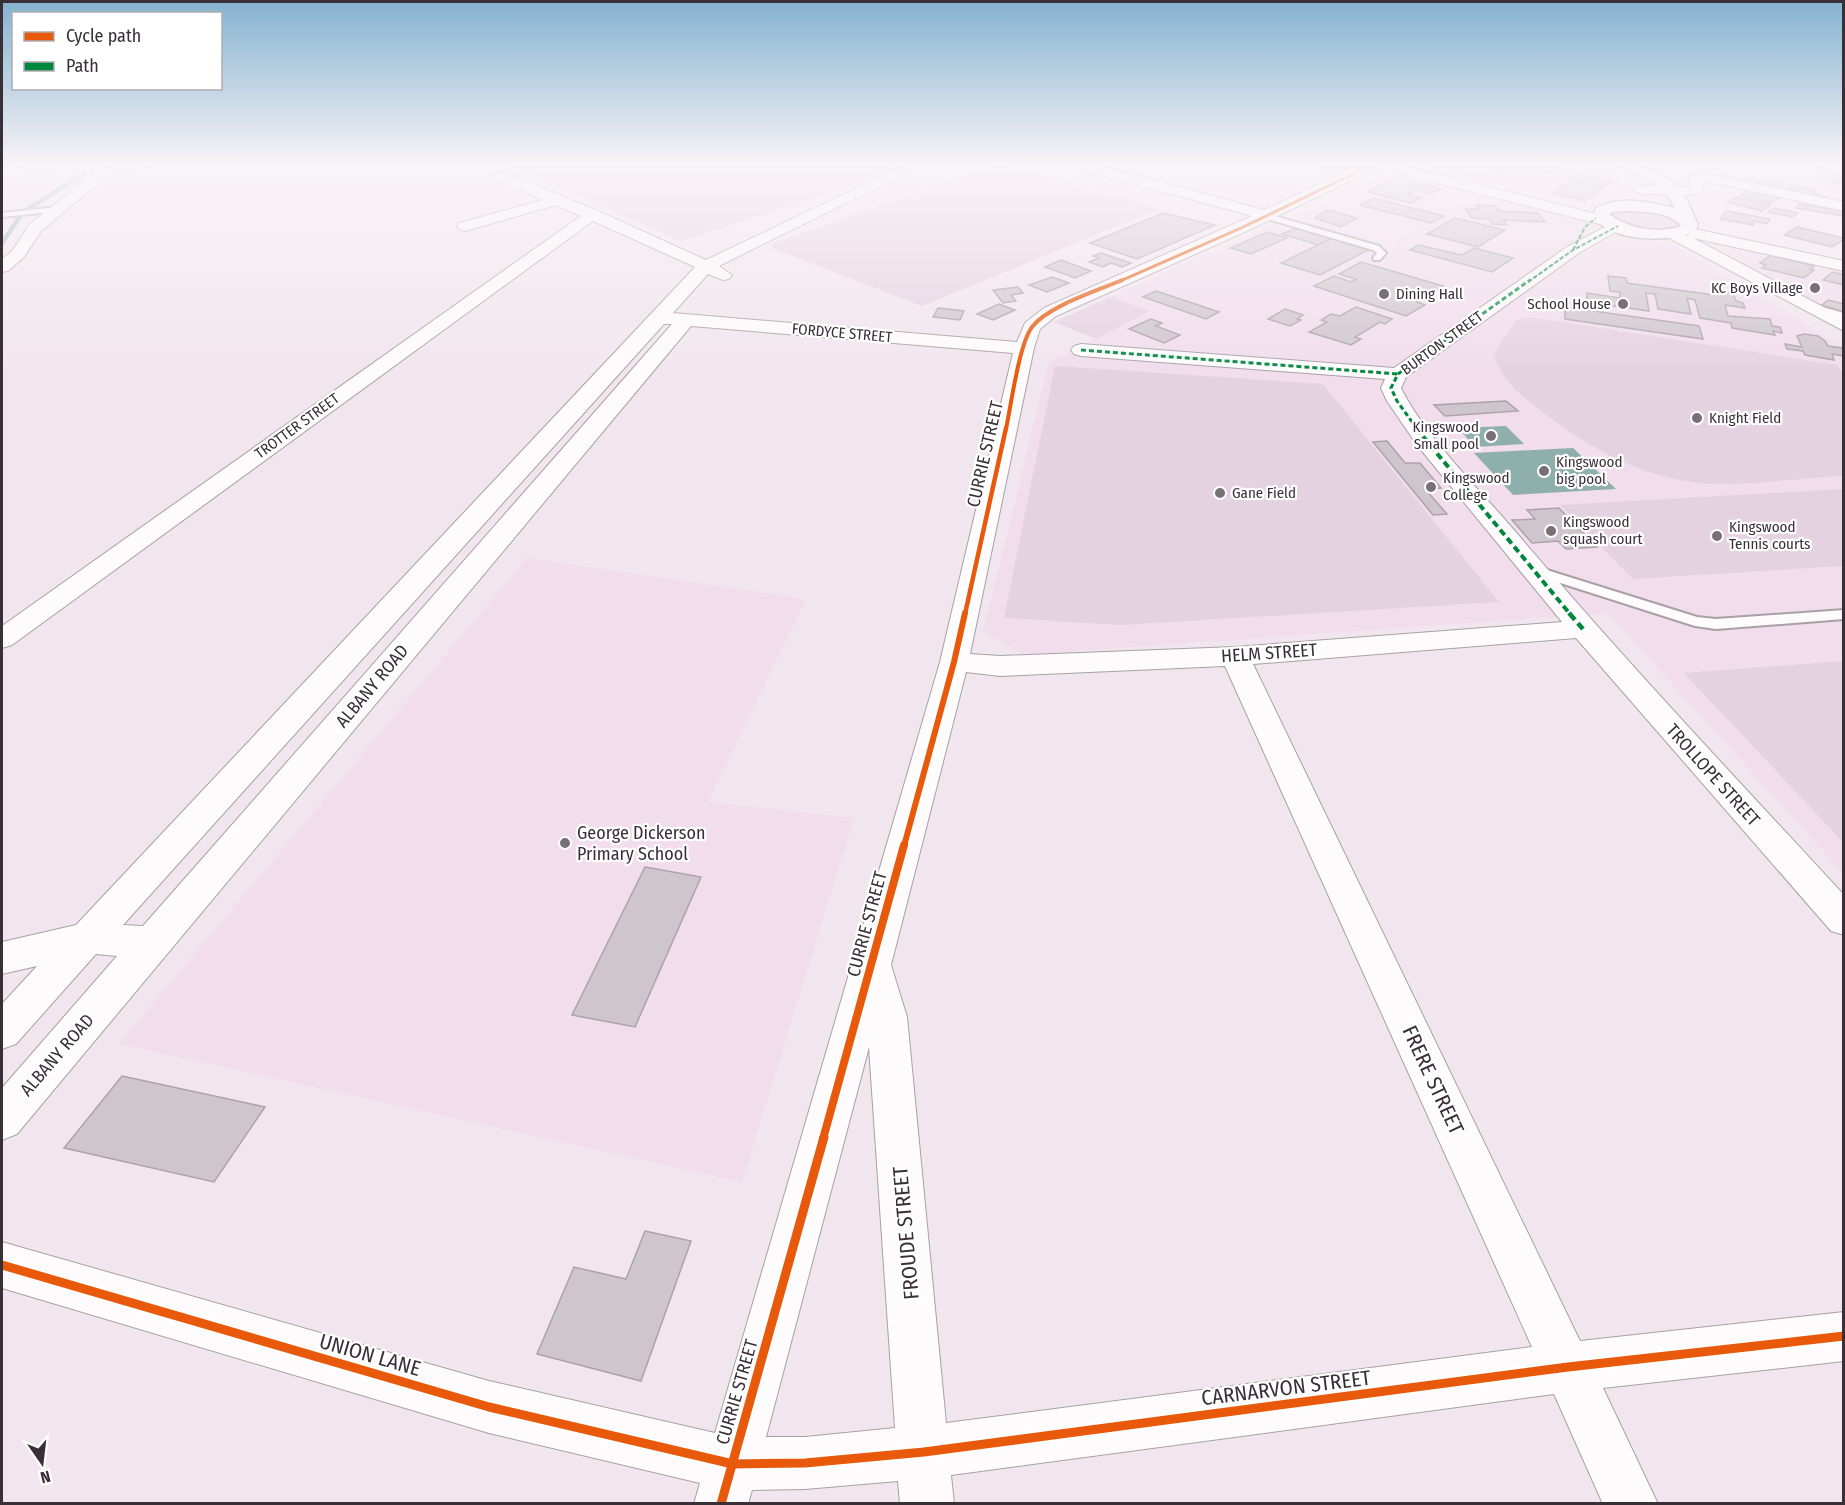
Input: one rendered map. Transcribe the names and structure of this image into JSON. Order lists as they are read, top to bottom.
{
  "streets": {
    "street": [
      "FORDYCE STREET",
      "BURTON STREET",
      "TROTTER STREET",
      "CURRIE STREET",
      "HELM STREET",
      "ALBANY ROAD",
      "TROLLOPE STREET",
      "FRERE STREET",
      "FROUDE STREET",
      "UNION LANE",
      "CARNARVON STREET"
    ]
  },
  "crossings": [
    ["FORDYCE STREET", "CURRIE STREET"],
    ["FORDYCE STREET", "ALBANY ROAD"],
    ["BURTON STREET", "HELM STREET"],
    ["BURTON STREET", "TROLLOPE STREET"],
    ["CURRIE STREET", "HELM STREET"],
    ["CURRIE STREET", "FROUDE STREET"],
    ["CURRIE STREET", "UNION LANE"],
    ["CURRIE STREET", "CARNARVON STREET"],
    ["HELM STREET", "TROLLOPE STREET"],
    ["HELM STREET", "FRERE STREET"],
    ["FRERE STREET", "CARNARVON STREET"],
    ["FROUDE STREET", "CARNARVON STREET"],
    ["UNION LANE", "CARNARVON STREET"]
  ],
  "places": [
    "KC Boys Village",
    "Dining Hall",
    "School House",
    "Knight Field",
    "Kingswood Small pool",
    "Kingswood big pool",
    "Kingswood College",
    "Gane Field",
    "Kingswood squash court",
    "Kingswood Tennis courts",
    "George Dickerson Primary School"
  ],
  "legend": ["Cycle path", "Path"],
  "north": "bottom"
}
